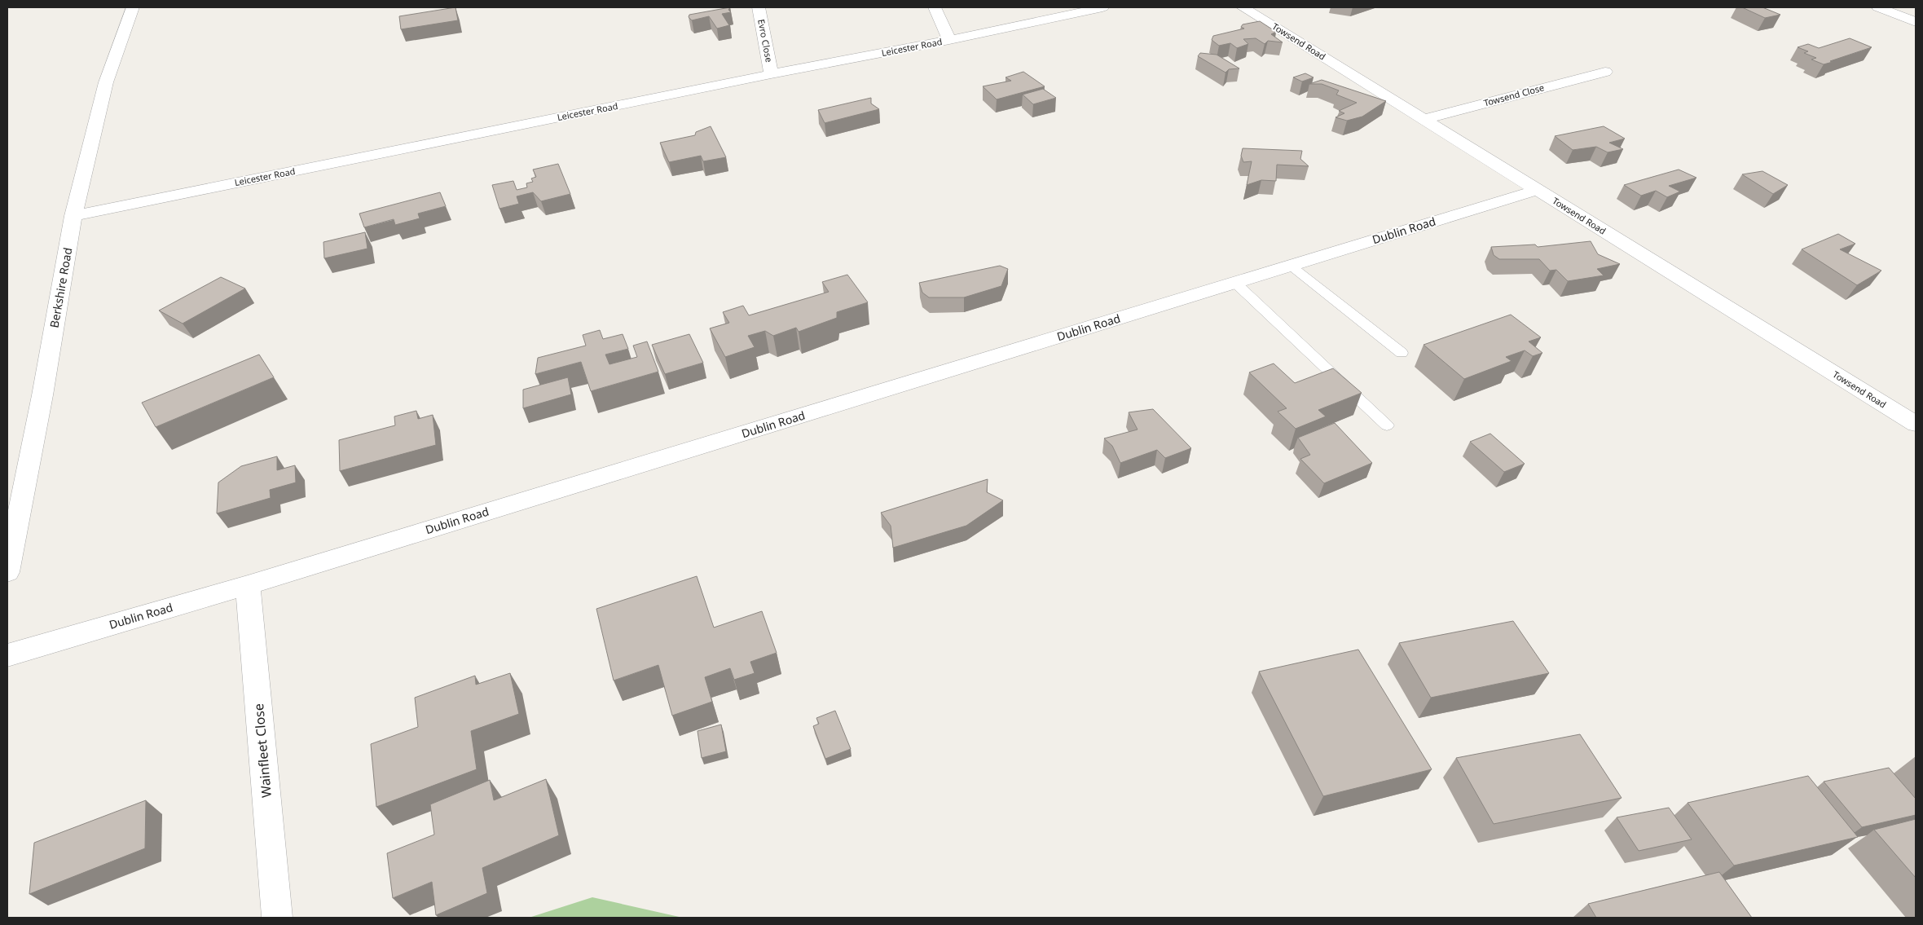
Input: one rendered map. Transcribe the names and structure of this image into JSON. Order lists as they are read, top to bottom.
{
  "streets": {
    "street": [
      "Evro Close",
      "Towsend Road",
      "Leicester Road",
      "Towsend Close",
      "Dublin Road",
      "Berkshire Road",
      "Wainfleet Close"
    ]
  },
  "crossings": [
    ["Evro Close", "Leicester Road"],
    ["Towsend Road", "Towsend Close"],
    ["Towsend Road", "Dublin Road"],
    ["Leicester Road", "Berkshire Road"],
    ["Dublin Road", "Wainfleet Close"]
  ]
}
